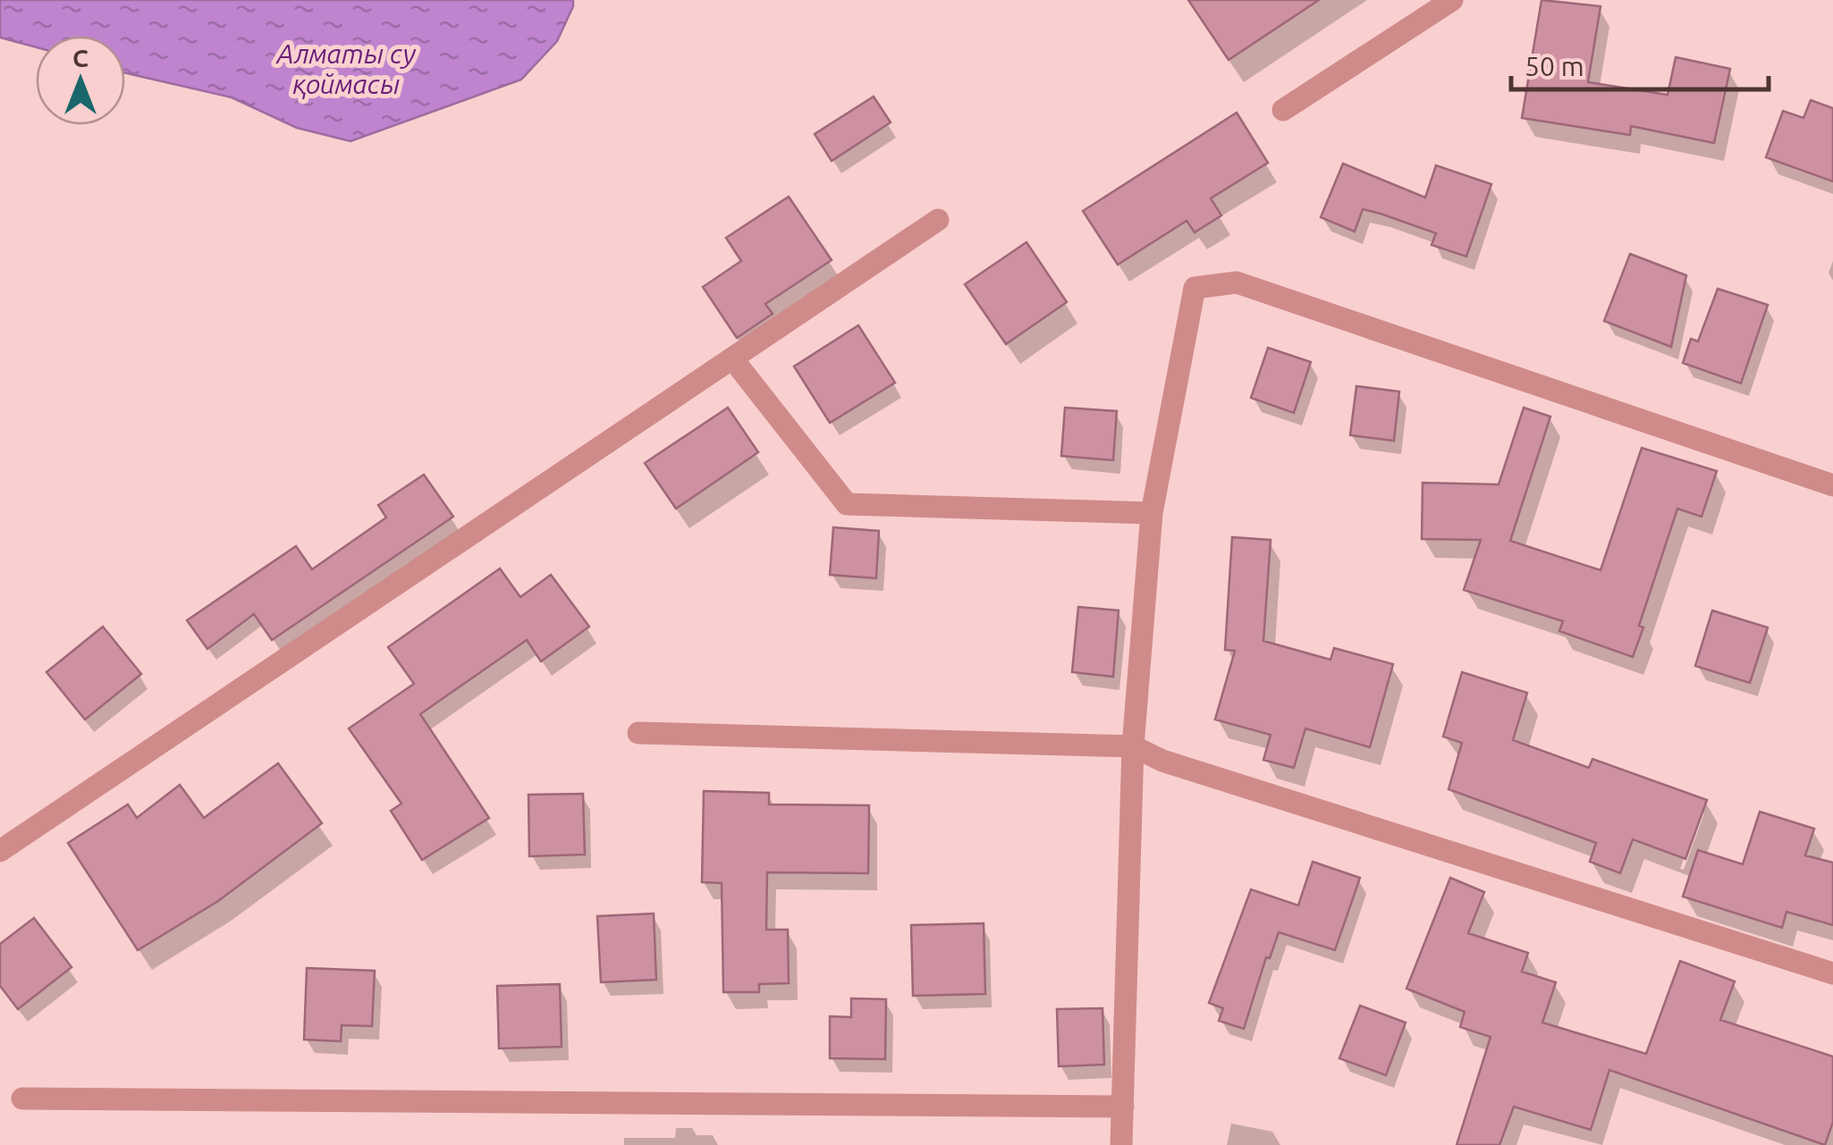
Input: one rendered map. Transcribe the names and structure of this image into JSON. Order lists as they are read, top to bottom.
{
  "water": ["Алматы су қоймасы"],
  "scale_bar": "50 m",
  "north": "top"
}
